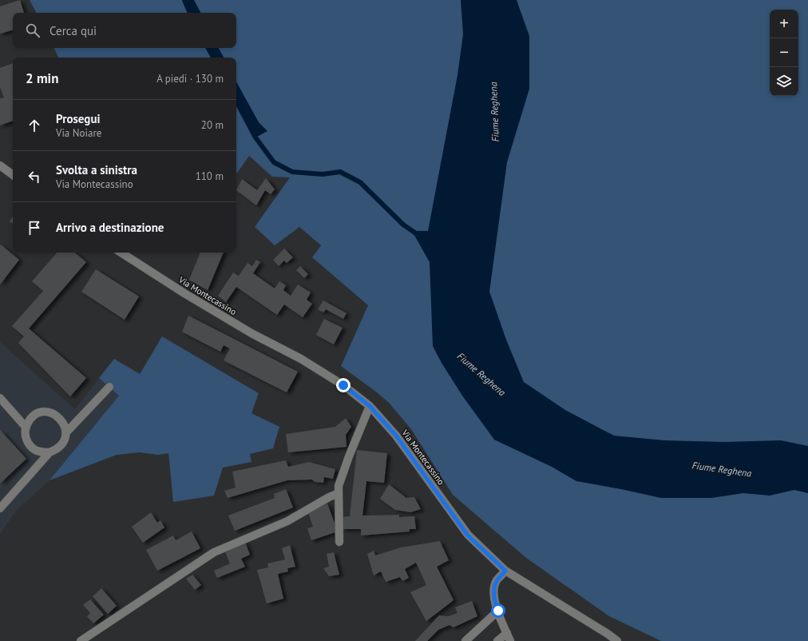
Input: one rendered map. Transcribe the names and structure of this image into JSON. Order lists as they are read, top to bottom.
{
  "streets": {
    "street": ["Via Montecassino"]
  },
  "water": ["Fiume Reghena"],
  "page": {
    "map_buttons": ["+", "−"],
    "search": "Cerca qui",
    "heading": ["2 min", "A piedi · 130 m"],
    "list": [
      ["Prosegui", "Via Noiare", "20 m"],
      ["Svolta a sinistra", "Via Montecassino", "110 m"],
      "Arrivo a destinazione"
    ]
  }
}
